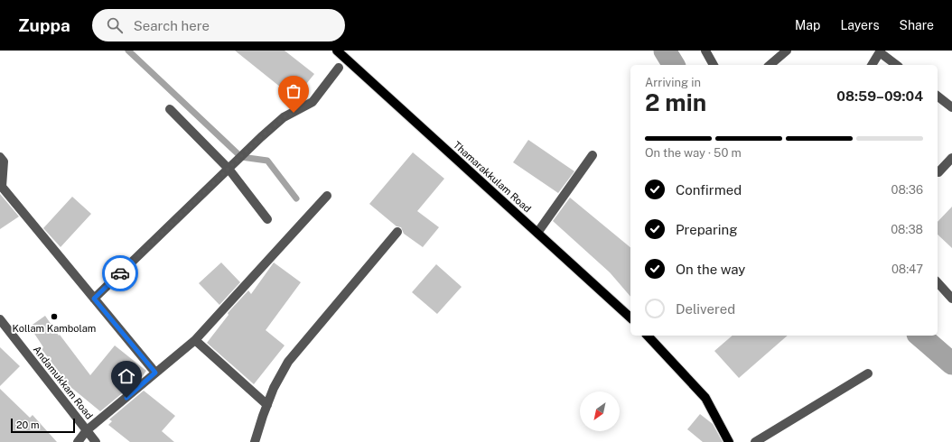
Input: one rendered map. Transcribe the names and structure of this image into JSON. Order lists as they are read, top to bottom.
{
  "streets": {
    "main road": ["Thamarakkulam Road"],
    "street": ["Andamukkam Road"]
  },
  "places": ["Kollam Kambolam"],
  "scale_bar": "20 m",
  "north": "bottom left",
  "page": {
    "header": "Zuppa",
    "search": "Search here",
    "nav": ["Map", "Layers", "Share"],
    "heading": ["2 min", "Arriving in", "08:59–09:04"],
    "bar": "On the way · 50 m",
    "list": [
      ["Confirmed", "08:36"],
      ["Preparing", "08:38"],
      ["On the way", "08:47"],
      "Delivered"
    ],
    "scale": "20 m"
  }
}
